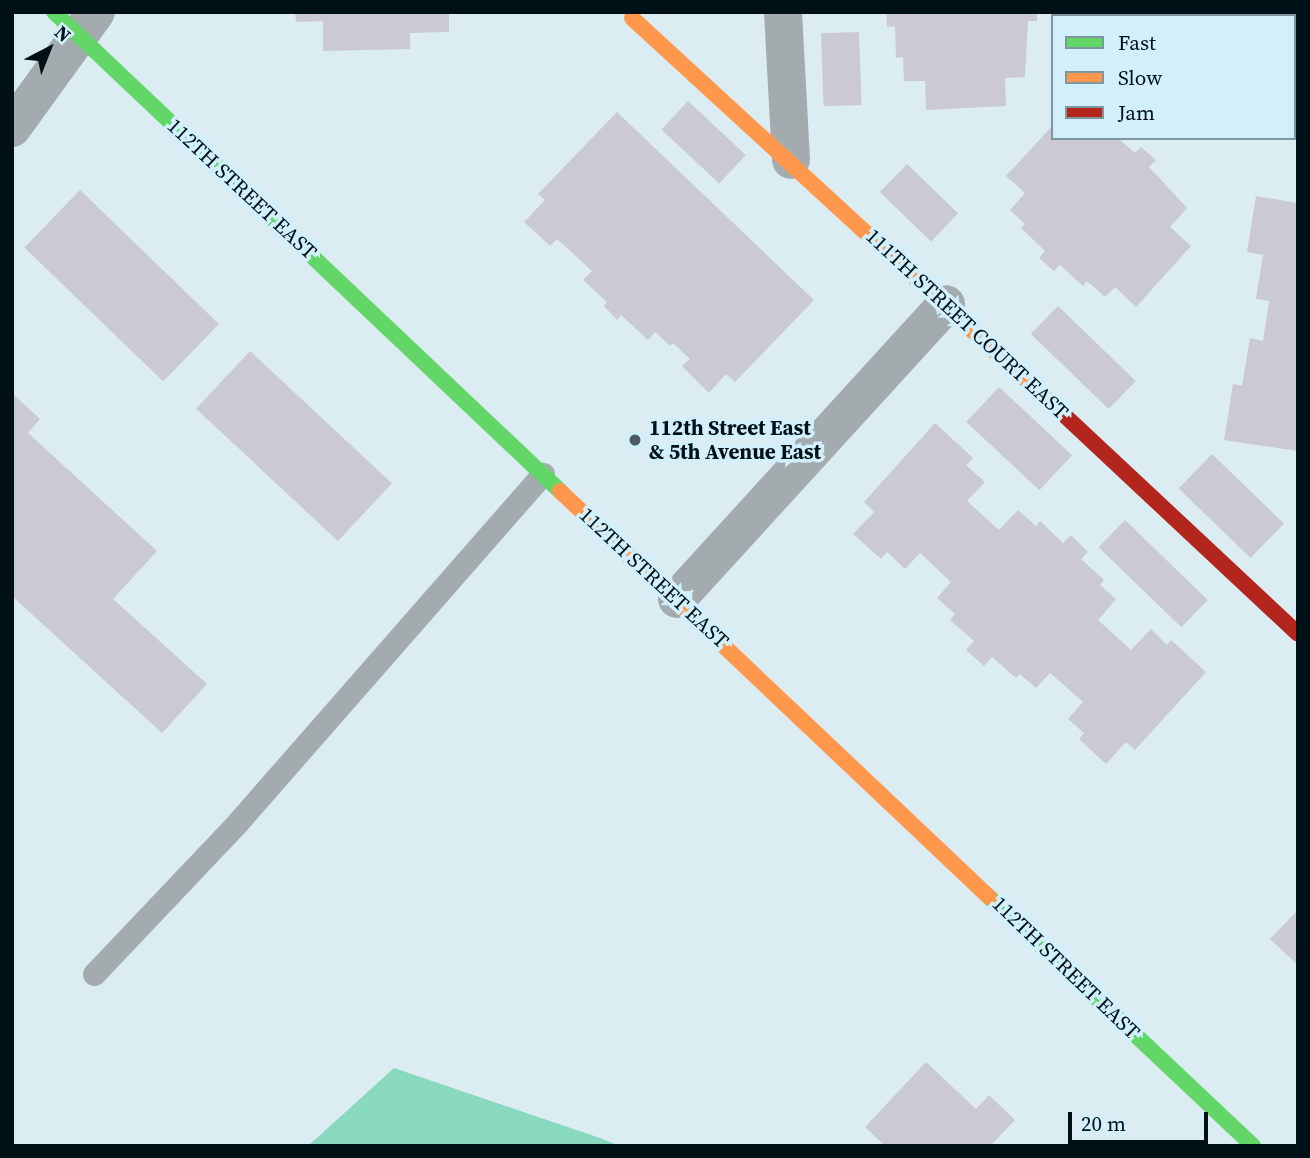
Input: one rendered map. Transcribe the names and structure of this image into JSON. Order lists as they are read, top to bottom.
{
  "streets": {
    "main road": ["112TH STREET EAST", "111TH STREET COURT EAST"]
  },
  "places": ["112th Street East & 5th Avenue East"],
  "legend": ["Fast", "Slow", "Jam"],
  "scale_bar": "20 m",
  "north": "top right"
}
